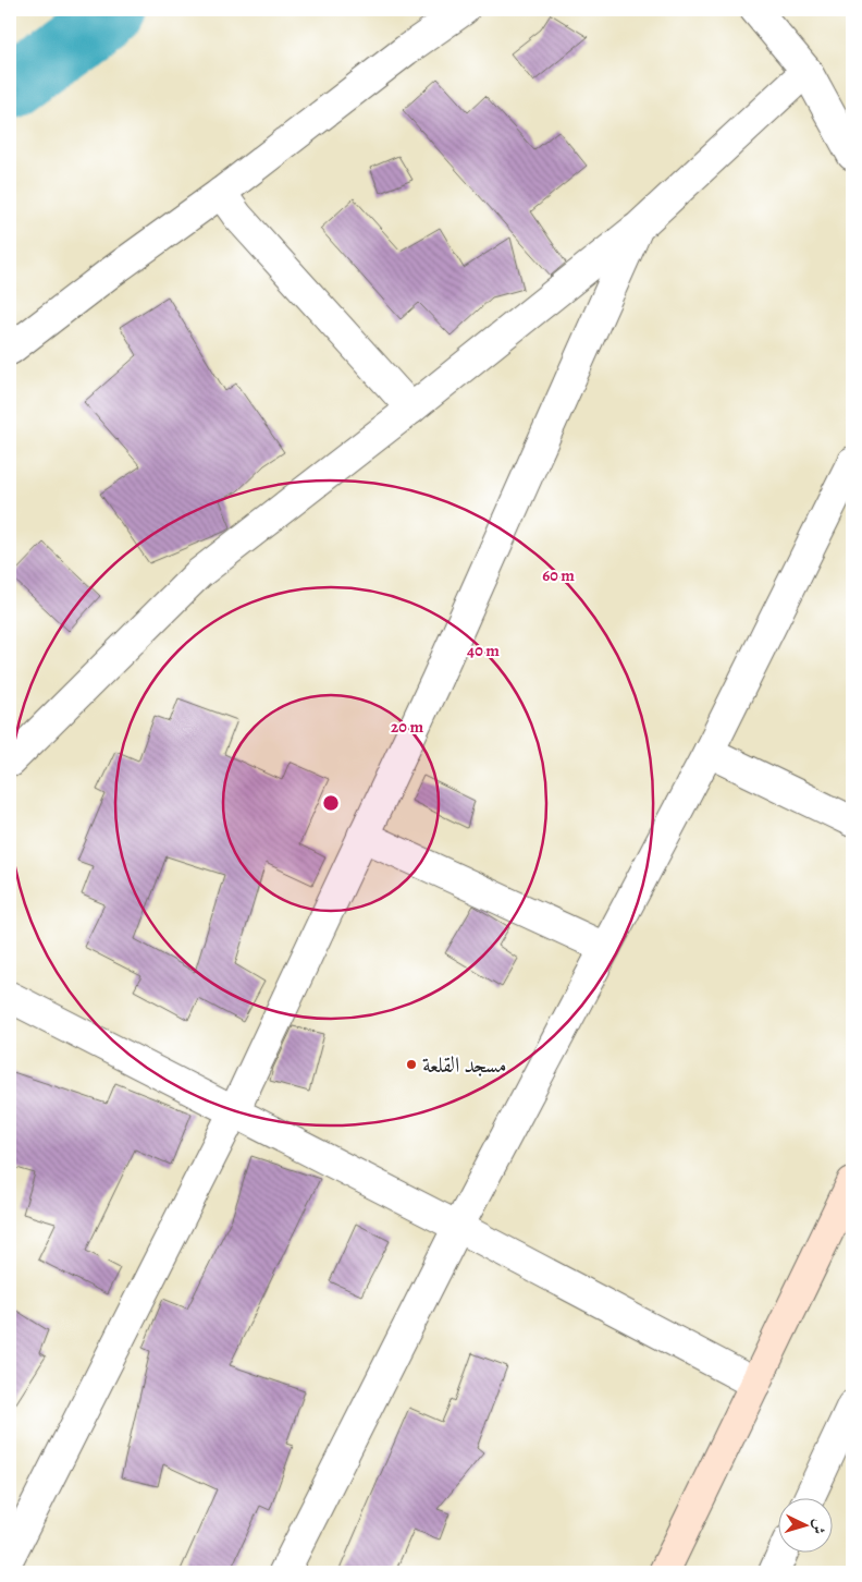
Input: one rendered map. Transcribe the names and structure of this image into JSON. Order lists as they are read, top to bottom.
{
  "places": ["مسجد القلعة"],
  "north": "right",
  "rings": ["60 m", "40 m", "20 m"]
}
